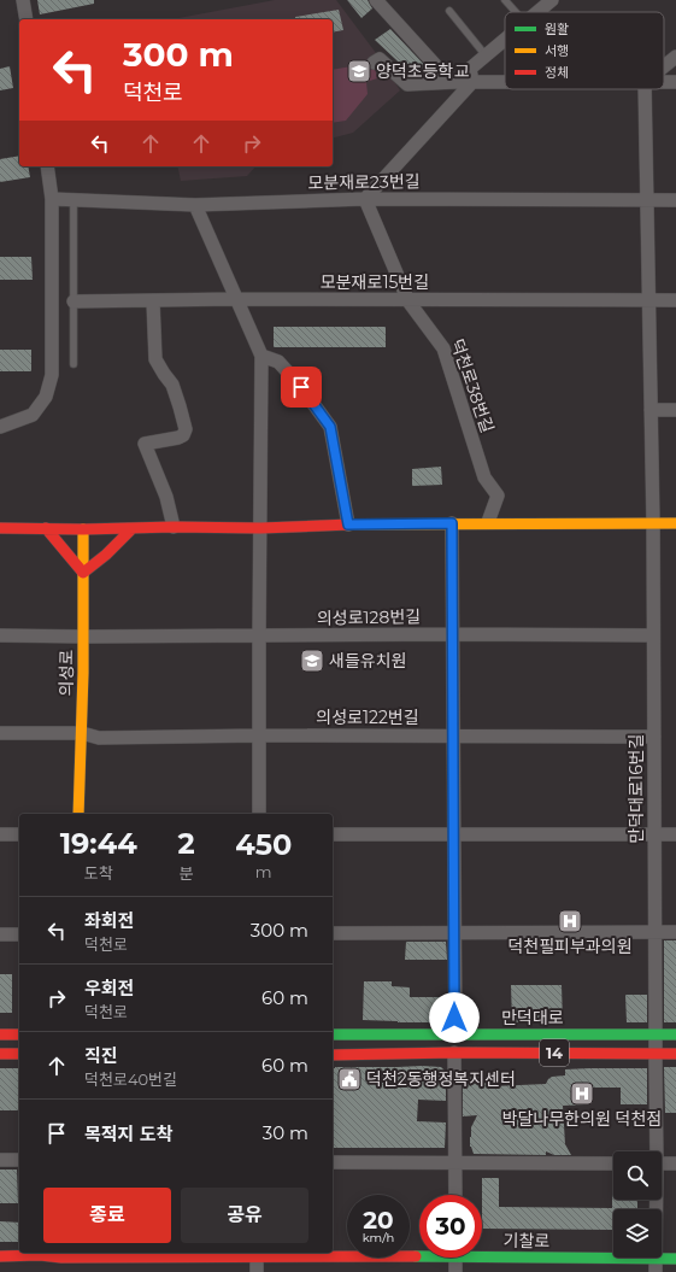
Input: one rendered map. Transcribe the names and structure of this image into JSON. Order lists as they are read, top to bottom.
{
  "streets": {
    "main road": [
      "의성로",
      "만덕대로",
      "14",
      "기찰로"
    ],
    "street": [
      "모분재로23번길",
      "모분재로15번길",
      "덕천로38번길",
      "의성로128번길",
      "의성로122번길",
      "만덕대로16번길"
    ]
  },
  "crossings": [
    ["모분재로23번길", "덕천로38번길"],
    ["모분재로23번길", "만덕대로16번길"],
    ["모분재로15번길", "덕천로38번길"],
    ["모분재로15번길", "만덕대로16번길"],
    ["의성로128번길", "의성로"],
    ["의성로128번길", "만덕대로16번길"],
    ["의성로", "의성로122번길"],
    ["의성로122번길", "만덕대로16번길"],
    ["만덕대로16번길", "만덕대로"],
    ["만덕대로16번길", "기찰로"]
  ],
  "places": {
    "school or university": ["양덕초등학교", "새들유치원"],
    "hospital": ["덕천필피부과의원", "박달나무한의원 덕천점"],
    "public building": ["덕천2동행정복지센터"]
  },
  "legend": ["원활", "서행", "정체"],
  "page": {
    "turn": ["300 m", "덕천로"],
    "eta": [
      "19:44",
      "도착",
      "2",
      "분",
      "450",
      "m"
    ],
    "list": [
      {
        "name": "좌회전",
        "note": "덕천로",
        "value": "300 m"
      },
      {
        "name": "우회전",
        "note": "덕천로",
        "value": "60 m"
      },
      {
        "name": "직진",
        "note": "덕천로40번길",
        "value": "60 m"
      },
      {
        "name": "목적지 도착",
        "value": "30 m"
      }
    ],
    "buttons": ["종료", "공유"],
    "speed": "20 km/h",
    "limit": "30"
  }
}
